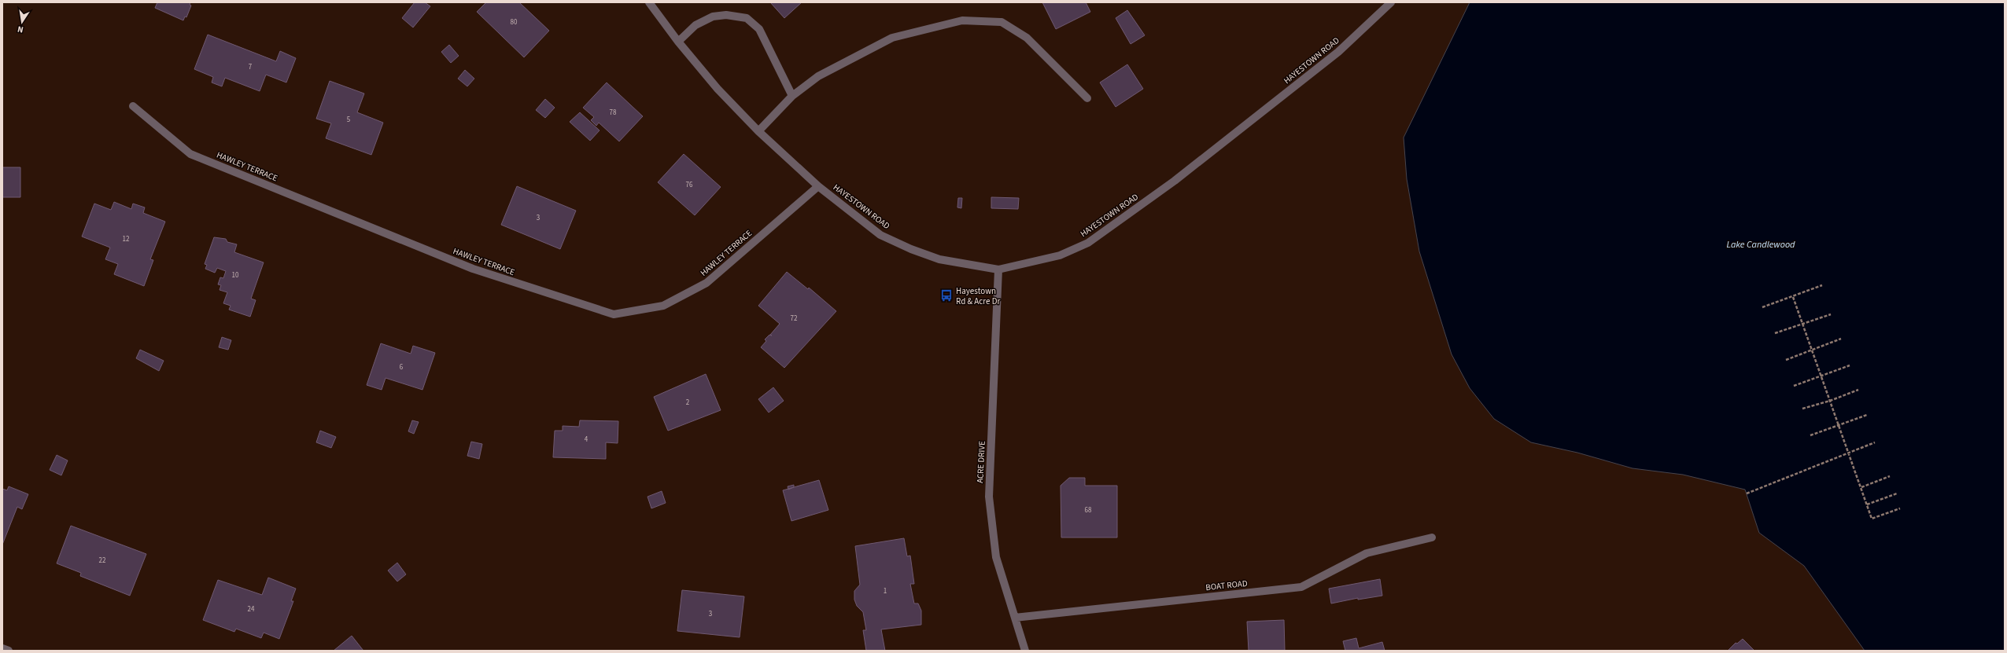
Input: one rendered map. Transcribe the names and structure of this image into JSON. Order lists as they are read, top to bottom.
{
  "streets": {
    "street": [
      "HAYESTOWN ROAD",
      "HAWLEY TERRACE",
      "ACRE DRIVE",
      "BOAT ROAD"
    ]
  },
  "crossings": [
    ["HAYESTOWN ROAD", "HAWLEY TERRACE"],
    ["HAYESTOWN ROAD", "ACRE DRIVE"],
    ["ACRE DRIVE", "BOAT ROAD"]
  ],
  "water": ["Lake Candlewood"],
  "places": {
    "bus stop": ["Hayestown Rd & Acre Dr"]
  },
  "house_numbers": [
    "80",
    "7",
    "78",
    "5",
    "76",
    "3",
    "12",
    "10",
    "72",
    "6",
    "2",
    "4",
    "68",
    "22",
    "1",
    "24",
    "3"
  ],
  "north": "bottom"
}
